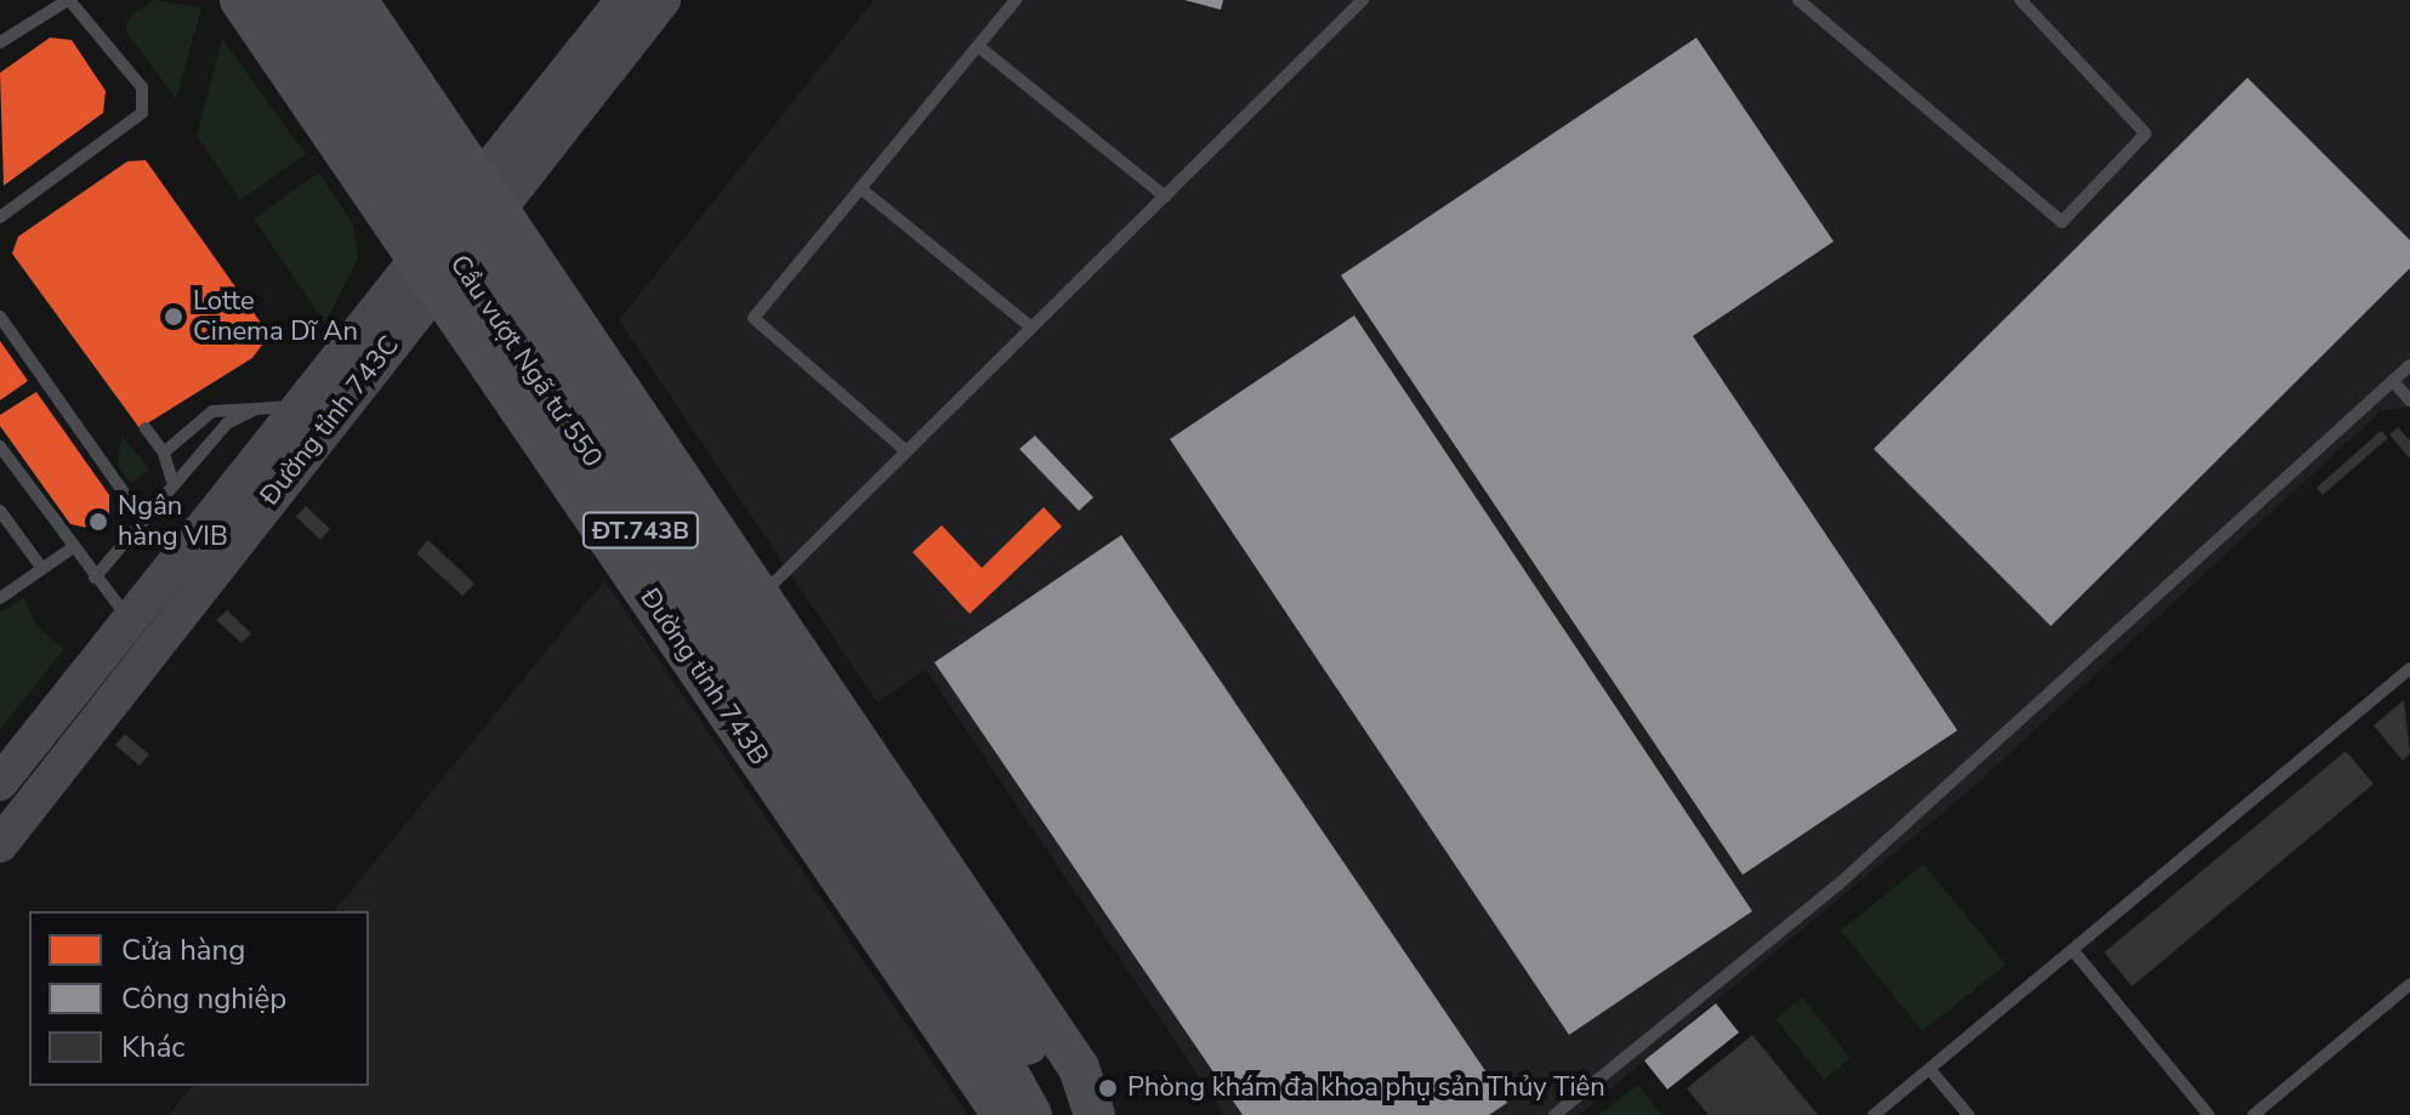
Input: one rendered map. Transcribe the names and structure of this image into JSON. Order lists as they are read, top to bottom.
{
  "streets": {
    "main road": [
      "Cầu vượt Ngã tư 550",
      "Đường tỉnh 743C",
      "ĐT.743B",
      "Đường tỉnh 743B"
    ]
  },
  "crossings": [
    ["Cầu vượt Ngã tư 550", "ĐT.743B"],
    ["Đường tỉnh 743C", "ĐT.743B"],
    ["Đường tỉnh 743C", "Đường tỉnh 743B"]
  ],
  "places": ["Lotte Cinema Dĩ An", "Ngân hàng VIB", "Phòng khám đa khoa phụ sản Thủy Tiên"],
  "legend": ["Cửa hàng", "Công nghiệp", "Khác"]
}
